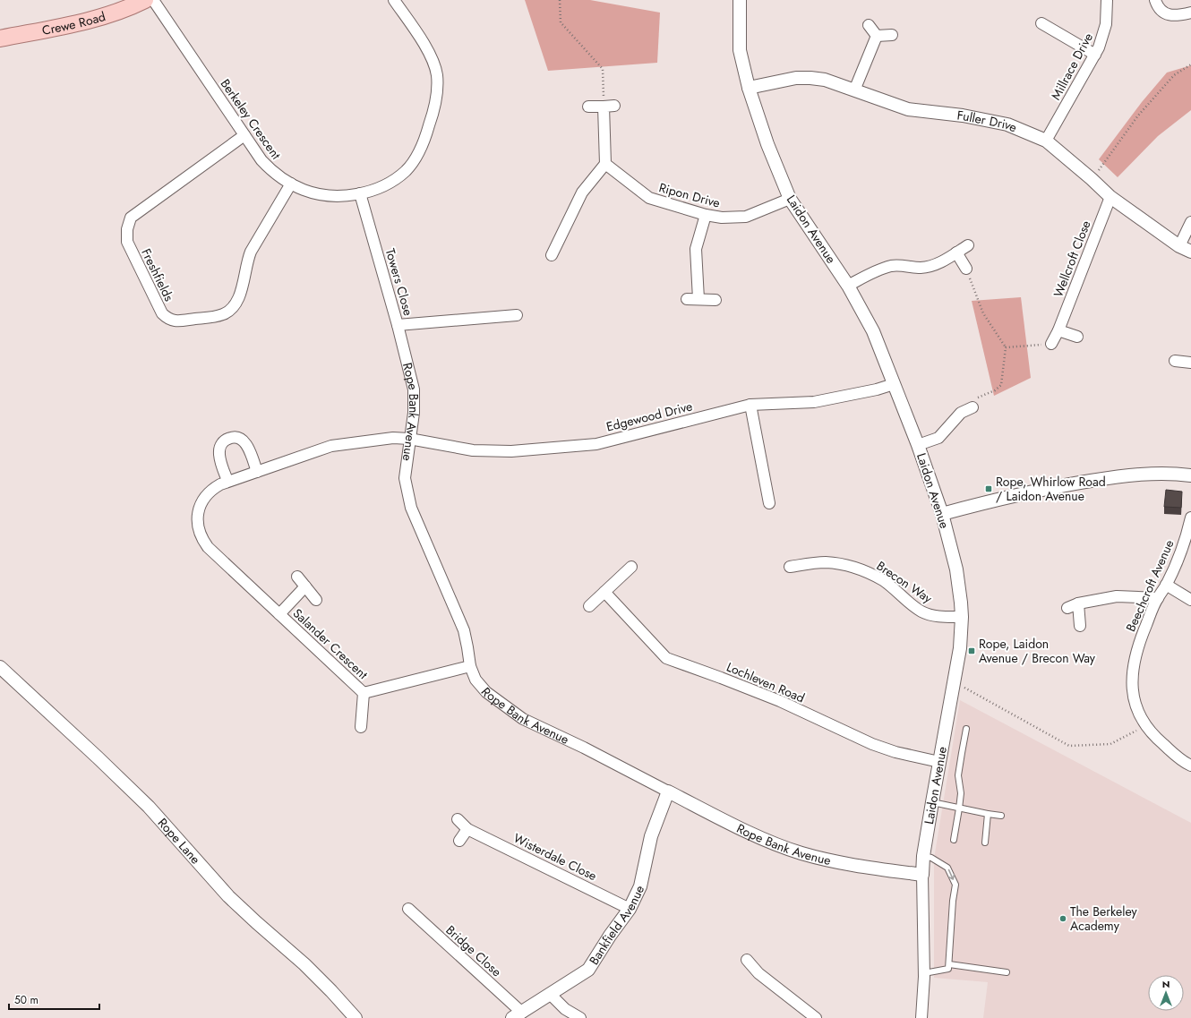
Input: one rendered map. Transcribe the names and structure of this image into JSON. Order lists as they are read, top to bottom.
{
  "streets": {
    "main road": ["Crewe Road"],
    "street": [
      "Millrace Drive",
      "Berkeley Crescent",
      "Fuller Drive",
      "Ripon Drive",
      "Laidon Avenue",
      "Wellcroft Close",
      "Freshfields",
      "Towers Close",
      "Rope Bank Avenue",
      "Edgewood Drive",
      "Brecon Way",
      "Beechcroft Avenue",
      "Salander Crescent",
      "Lochleven Road",
      "Rope Lane",
      "Wisterdale Close",
      "Bankfield Avenue",
      "Bridge Close"
    ]
  },
  "crossings": [
    ["Millrace Drive", "Fuller Drive"],
    ["Berkeley Crescent", "Freshfields"],
    ["Berkeley Crescent", "Towers Close"],
    ["Fuller Drive", "Laidon Avenue"],
    ["Fuller Drive", "Wellcroft Close"],
    ["Ripon Drive", "Laidon Avenue"],
    ["Laidon Avenue", "Rope Bank Avenue"],
    ["Laidon Avenue", "Edgewood Drive"],
    ["Laidon Avenue", "Brecon Way"],
    ["Laidon Avenue", "Lochleven Road"],
    ["Towers Close", "Rope Bank Avenue"],
    ["Rope Bank Avenue", "Edgewood Drive"],
    ["Rope Bank Avenue", "Salander Crescent"],
    ["Rope Bank Avenue", "Bankfield Avenue"],
    ["Edgewood Drive", "Salander Crescent"],
    ["Wisterdale Close", "Bankfield Avenue"],
    ["Bankfield Avenue", "Bridge Close"]
  ],
  "places": {
    "transit": ["Rope, Whirlow Road / Laidon Avenue", "Rope, Laidon Avenue / Brecon Way"],
    "other": ["The Berkeley Academy"]
  },
  "scale_bar": "50 m",
  "north": "top"
}
